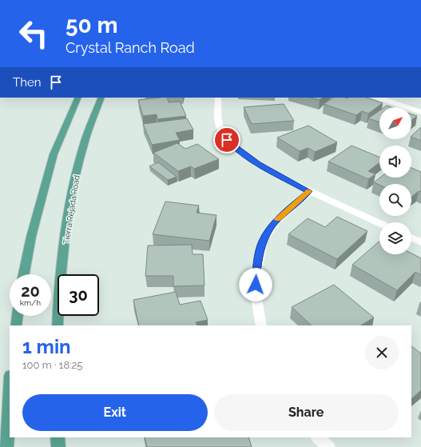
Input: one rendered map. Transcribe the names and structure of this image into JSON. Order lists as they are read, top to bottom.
{
  "streets": {
    "main road": ["Tierra Rejada Road"]
  },
  "north": "top right",
  "page": {
    "turn": ["50 m", "Crystal Ranch Road"],
    "then": "Then",
    "speed": "20 km/h",
    "limit": "30",
    "heading": ["1 min", "100 m · 18:25"],
    "buttons": ["Exit", "Share"]
  }
}
